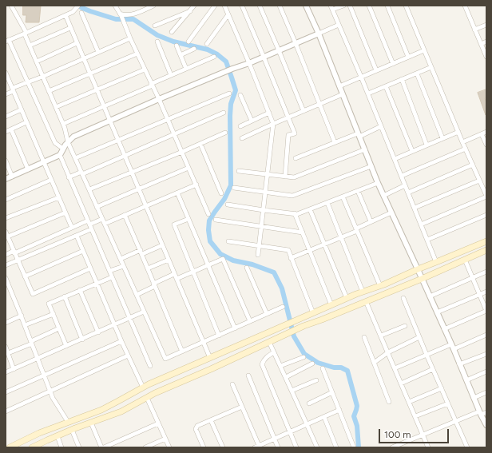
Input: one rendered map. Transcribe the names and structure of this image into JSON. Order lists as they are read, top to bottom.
{
  "scale_bar": "100 m"
}
